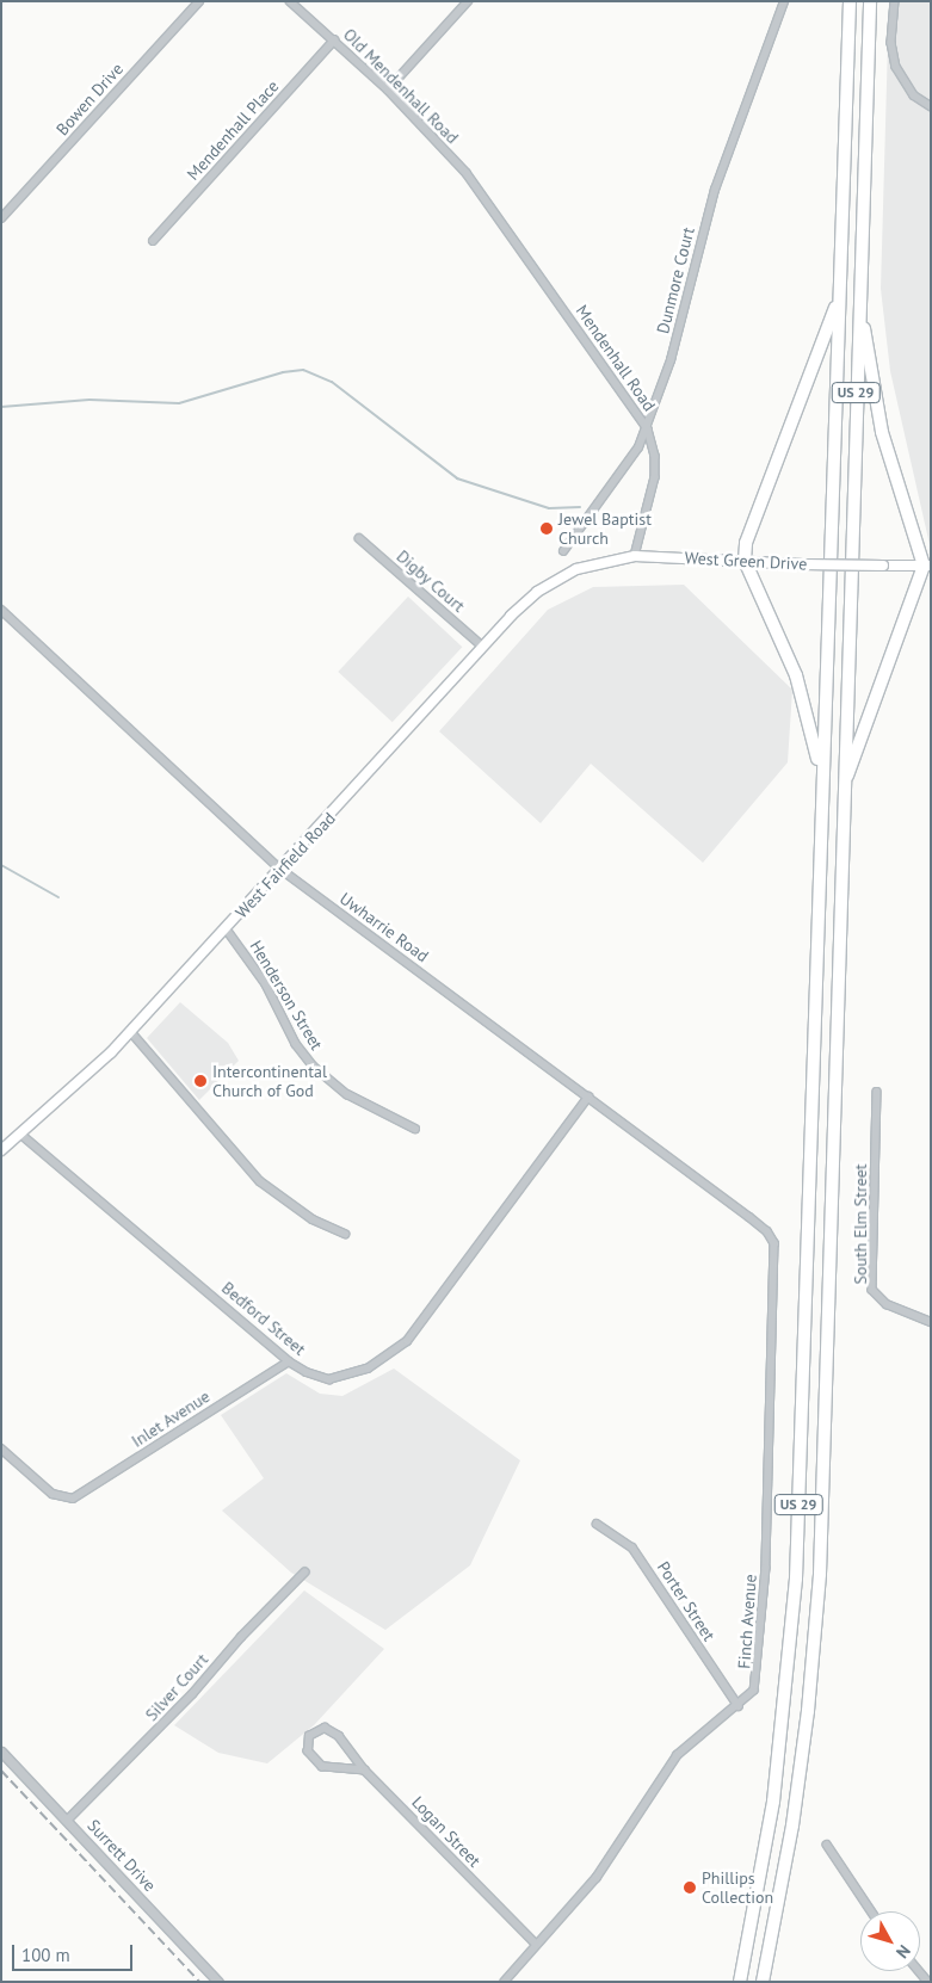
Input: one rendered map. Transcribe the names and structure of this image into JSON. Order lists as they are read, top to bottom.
{
  "streets": {
    "highway": ["US 29"],
    "main road": ["West Green Drive", "West Fairfield Road"],
    "street": [
      "Old Mendenhall Road",
      "Bowen Drive",
      "Mendenhall Place",
      "Dunmore Court",
      "Mendenhall Road",
      "Digby Court",
      "Uwharrie Road",
      "Henderson Street",
      "South Elm Street",
      "Bedford Street",
      "Inlet Avenue",
      "Porter Street",
      "Finch Avenue",
      "Silver Court",
      "Logan Street",
      "Surrett Drive"
    ]
  },
  "crossings": [
    ["Old Mendenhall Road", "Mendenhall Place"],
    ["Old Mendenhall Road", "Mendenhall Road"],
    ["Dunmore Court", "Mendenhall Road"],
    ["Mendenhall Road", "West Green Drive"],
    ["West Green Drive", "West Fairfield Road"],
    ["Digby Court", "West Fairfield Road"],
    ["West Fairfield Road", "Uwharrie Road"],
    ["West Fairfield Road", "Henderson Street"],
    ["West Fairfield Road", "Bedford Street"],
    ["Uwharrie Road", "Bedford Street"],
    ["Uwharrie Road", "Finch Avenue"],
    ["Bedford Street", "Inlet Avenue"],
    ["Porter Street", "Finch Avenue"],
    ["Finch Avenue", "Logan Street"],
    ["Silver Court", "Surrett Drive"]
  ],
  "places": ["Jewel Baptist Church", "Intercontinental Church of God", "Phillips Collection"],
  "scale_bar": "100 m",
  "north": "bottom right"
}
